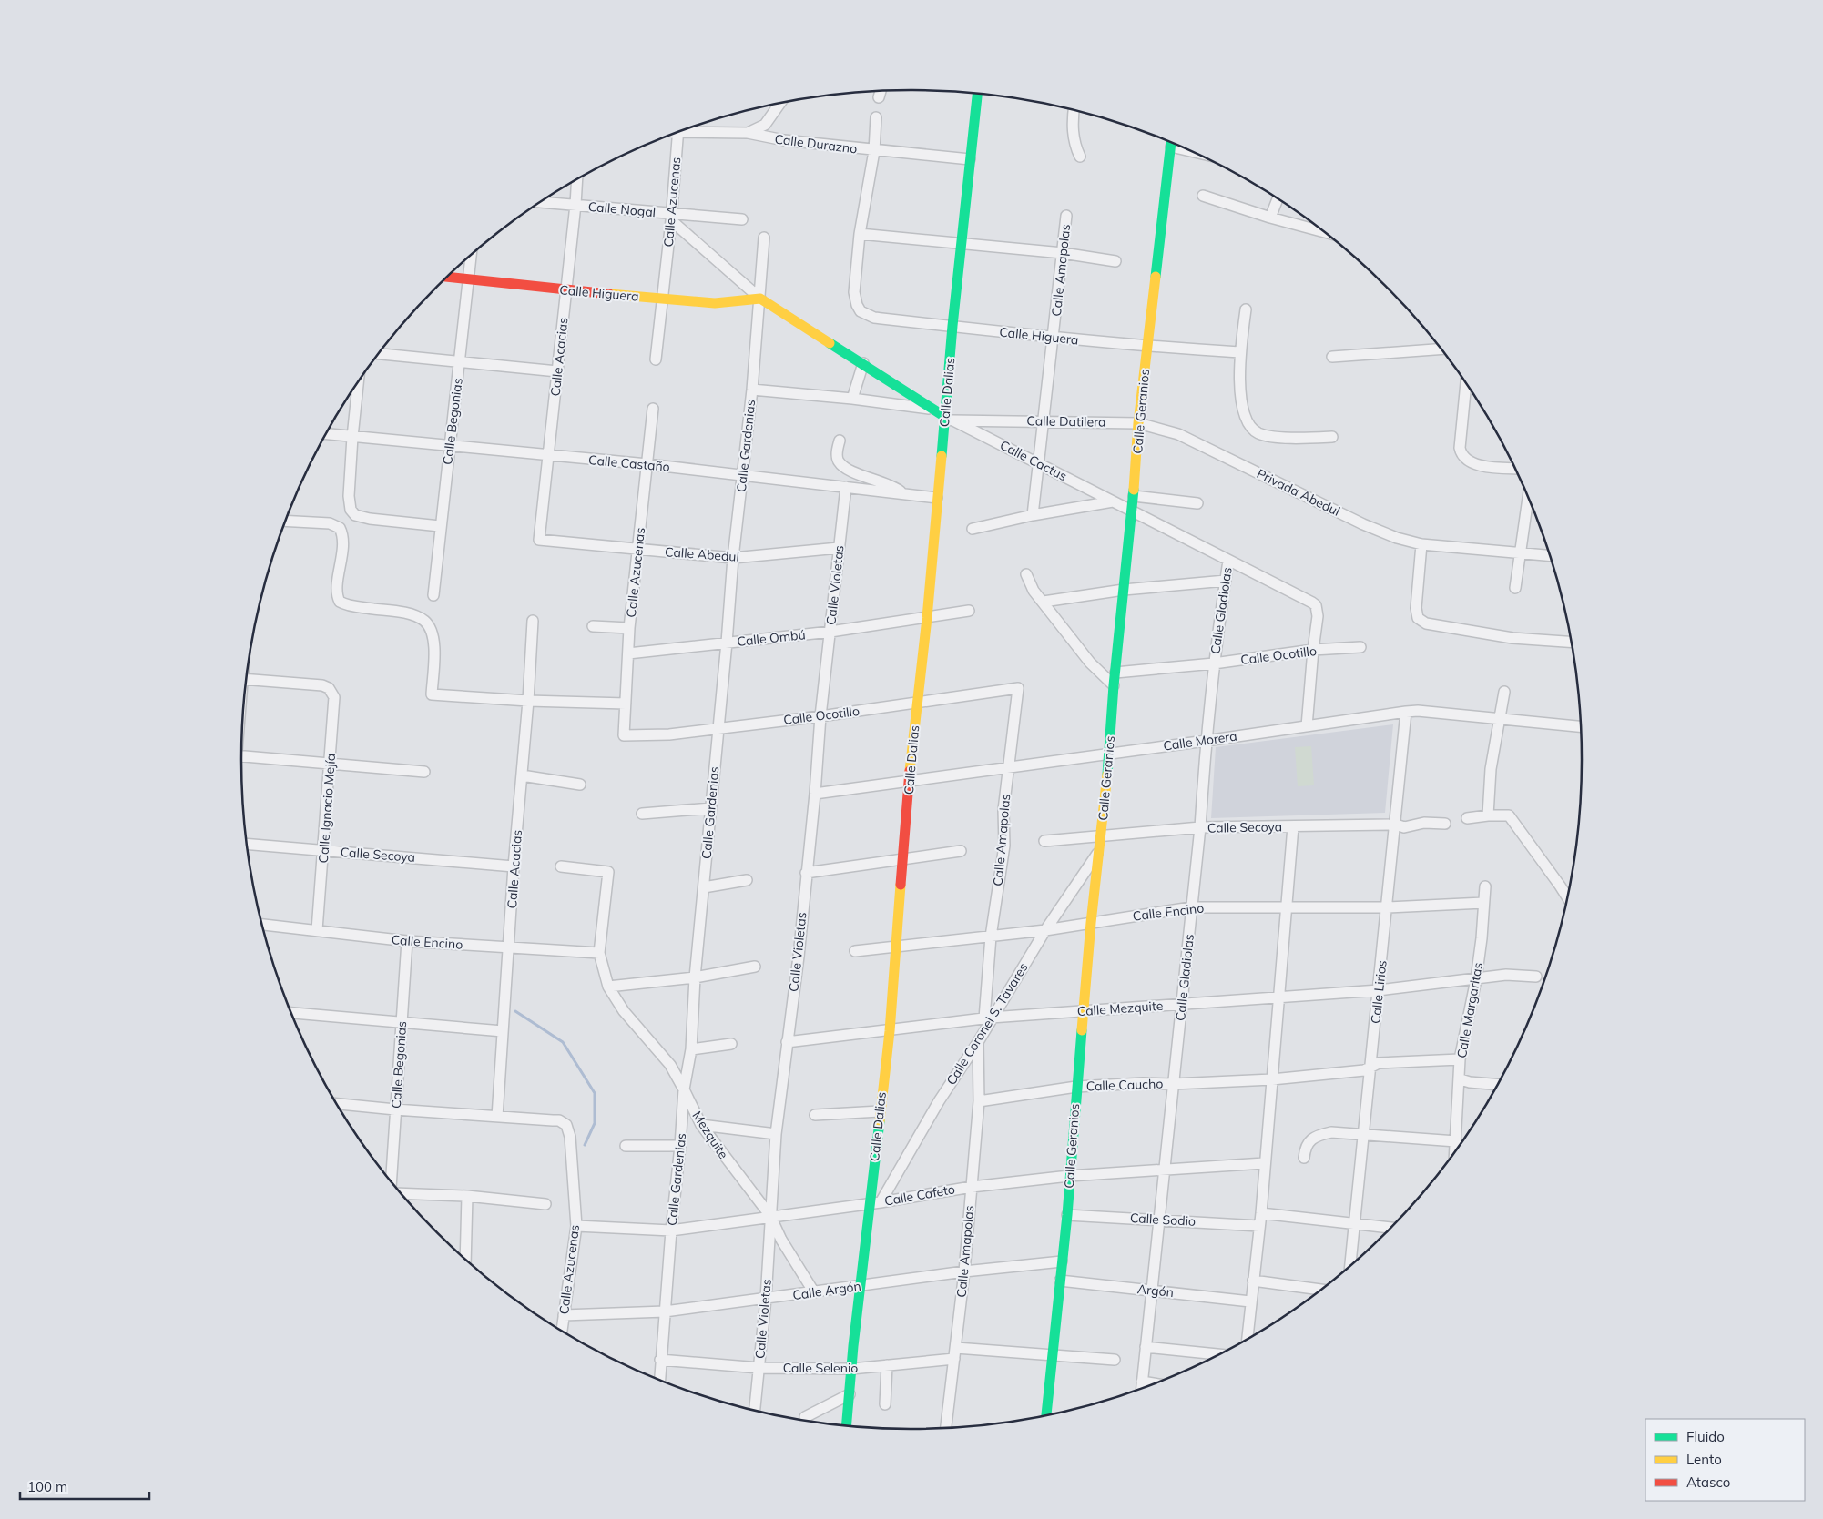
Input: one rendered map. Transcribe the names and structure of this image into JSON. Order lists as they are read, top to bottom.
{
  "streets": {
    "street": [
      "Calle Durazno",
      "Calle Azucenas",
      "Calle Nogal",
      "Calle Amapolas",
      "Calle Higuera",
      "Calle Acacias",
      "Calle Dalias",
      "Calle Geranios",
      "Calle Begonias",
      "Calle Datilera",
      "Calle Gardenias",
      "Calle Cactus",
      "Calle Castaño",
      "Privada Abedul",
      "Calle Abedul",
      "Calle Violetas",
      "Calle Gladiolas",
      "Calle Ombú",
      "Calle Ocotillo",
      "Calle Morera",
      "Calle Ignacio Mejía",
      "Calle Secoya",
      "Calle Encino",
      "Calle Lirios",
      "Calle Mezquite",
      "Calle Margaritas",
      "Calle Coronel S. Tavares",
      "Calle Caucho",
      "Mezquite",
      "Calle Cafeto",
      "Calle Sodio",
      "Calle Argón",
      "Argón",
      "Calle Selenio"
    ]
  },
  "crossings": [
    ["Calle Durazno", "Calle Dalias"],
    ["Calle Azucenas", "Calle Nogal"],
    ["Calle Azucenas", "Calle Higuera"],
    ["Calle Azucenas", "Calle Acacias"],
    ["Calle Azucenas", "Calle Castaño"],
    ["Calle Azucenas", "Calle Abedul"],
    ["Calle Azucenas", "Calle Ombú"],
    ["Calle Azucenas", "Calle Ocotillo"],
    ["Calle Azucenas", "Calle Cafeto"],
    ["Calle Azucenas", "Calle Argón"],
    ["Calle Nogal", "Calle Acacias"],
    ["Calle Amapolas", "Calle Higuera"],
    ["Calle Amapolas", "Calle Datilera"],
    ["Calle Amapolas", "Calle Cactus"],
    ["Calle Amapolas", "Calle Ocotillo"],
    ["Calle Amapolas", "Calle Morera"],
    ["Calle Amapolas", "Calle Encino"],
    ["Calle Amapolas", "Calle Mezquite"],
    ["Calle Amapolas", "Calle Coronel S. Tavares"],
    ["Calle Amapolas", "Calle Caucho"],
    ["Calle Amapolas", "Calle Cafeto"],
    ["Calle Amapolas", "Calle Argón"],
    ["Calle Amapolas", "Calle Selenio"],
    ["Calle Higuera", "Calle Acacias"],
    ["Calle Higuera", "Calle Dalias"],
    ["Calle Higuera", "Calle Geranios"],
    ["Calle Higuera", "Calle Begonias"],
    ["Calle Higuera", "Calle Gardenias"],
    ["Calle Higuera", "Calle Cactus"],
    ["Calle Acacias", "Calle Castaño"],
    ["Calle Acacias", "Calle Abedul"],
    ["Calle Acacias", "Calle Secoya"],
    ["Calle Acacias", "Calle Encino"],
    ["Calle Dalias", "Calle Datilera"],
    ["Calle Dalias", "Calle Cactus"],
    ["Calle Dalias", "Calle Castaño"],
    ["Calle Dalias", "Calle Ombú"],
    ["Calle Dalias", "Calle Ocotillo"],
    ["Calle Dalias", "Calle Morera"],
    ["Calle Dalias", "Calle Encino"],
    ["Calle Dalias", "Calle Mezquite"],
    ["Calle Dalias", "Calle Cafeto"],
    ["Calle Dalias", "Calle Argón"],
    ["Calle Dalias", "Calle Selenio"],
    ["Calle Geranios", "Calle Datilera"],
    ["Calle Geranios", "Calle Cactus"],
    ["Calle Geranios", "Calle Ocotillo"],
    ["Calle Geranios", "Calle Morera"],
    ["Calle Geranios", "Calle Secoya"],
    ["Calle Geranios", "Calle Encino"],
    ["Calle Geranios", "Calle Mezquite"],
    ["Calle Geranios", "Calle Coronel S. Tavares"],
    ["Calle Geranios", "Calle Caucho"],
    ["Calle Geranios", "Calle Cafeto"],
    ["Calle Geranios", "Calle Sodio"],
    ["Calle Geranios", "Calle Argón"],
    ["Calle Geranios", "Argón"],
    ["Calle Begonias", "Calle Castaño"],
    ["Calle Begonias", "Calle Encino"],
    ["Calle Datilera", "Calle Cactus"],
    ["Calle Datilera", "Privada Abedul"],
    ["Calle Gardenias", "Calle Cactus"],
    ["Calle Gardenias", "Calle Castaño"],
    ["Calle Gardenias", "Calle Abedul"],
    ["Calle Gardenias", "Calle Ombú"],
    ["Calle Gardenias", "Calle Ocotillo"],
    ["Calle Gardenias", "Mezquite"],
    ["Calle Gardenias", "Calle Cafeto"],
    ["Calle Gardenias", "Calle Argón"],
    ["Calle Gardenias", "Calle Selenio"],
    ["Calle Cactus", "Calle Gladiolas"],
    ["Calle Cactus", "Calle Ocotillo"],
    ["Calle Castaño", "Calle Violetas"],
    ["Calle Abedul", "Calle Violetas"],
    ["Calle Violetas", "Calle Ombú"],
    ["Calle Violetas", "Calle Ocotillo"],
    ["Calle Violetas", "Calle Morera"],
    ["Calle Violetas", "Calle Mezquite"],
    ["Calle Violetas", "Mezquite"],
    ["Calle Violetas", "Calle Cafeto"],
    ["Calle Violetas", "Calle Argón"],
    ["Calle Violetas", "Calle Selenio"],
    ["Calle Gladiolas", "Calle Ocotillo"],
    ["Calle Gladiolas", "Calle Morera"],
    ["Calle Gladiolas", "Calle Secoya"],
    ["Calle Gladiolas", "Calle Encino"],
    ["Calle Gladiolas", "Calle Mezquite"],
    ["Calle Gladiolas", "Calle Caucho"],
    ["Calle Gladiolas", "Calle Cafeto"],
    ["Calle Gladiolas", "Calle Sodio"],
    ["Calle Gladiolas", "Argón"],
    ["Calle Morera", "Calle Lirios"],
    ["Calle Ignacio Mejía", "Calle Secoya"],
    ["Calle Ignacio Mejía", "Calle Encino"],
    ["Calle Secoya", "Calle Lirios"],
    ["Calle Encino", "Calle Lirios"],
    ["Calle Encino", "Calle Margaritas"],
    ["Calle Encino", "Calle Coronel S. Tavares"],
    ["Calle Encino", "Mezquite"],
    ["Calle Lirios", "Calle Mezquite"],
    ["Calle Lirios", "Calle Caucho"],
    ["Calle Mezquite", "Calle Margaritas"],
    ["Calle Mezquite", "Calle Coronel S. Tavares"],
    ["Calle Margaritas", "Calle Caucho"],
    ["Calle Coronel S. Tavares", "Calle Cafeto"],
    ["Mezquite", "Calle Cafeto"],
    ["Mezquite", "Calle Argón"]
  ],
  "legend": ["Fluido", "Lento", "Atasco"],
  "scale_bar": "100 m"
}
